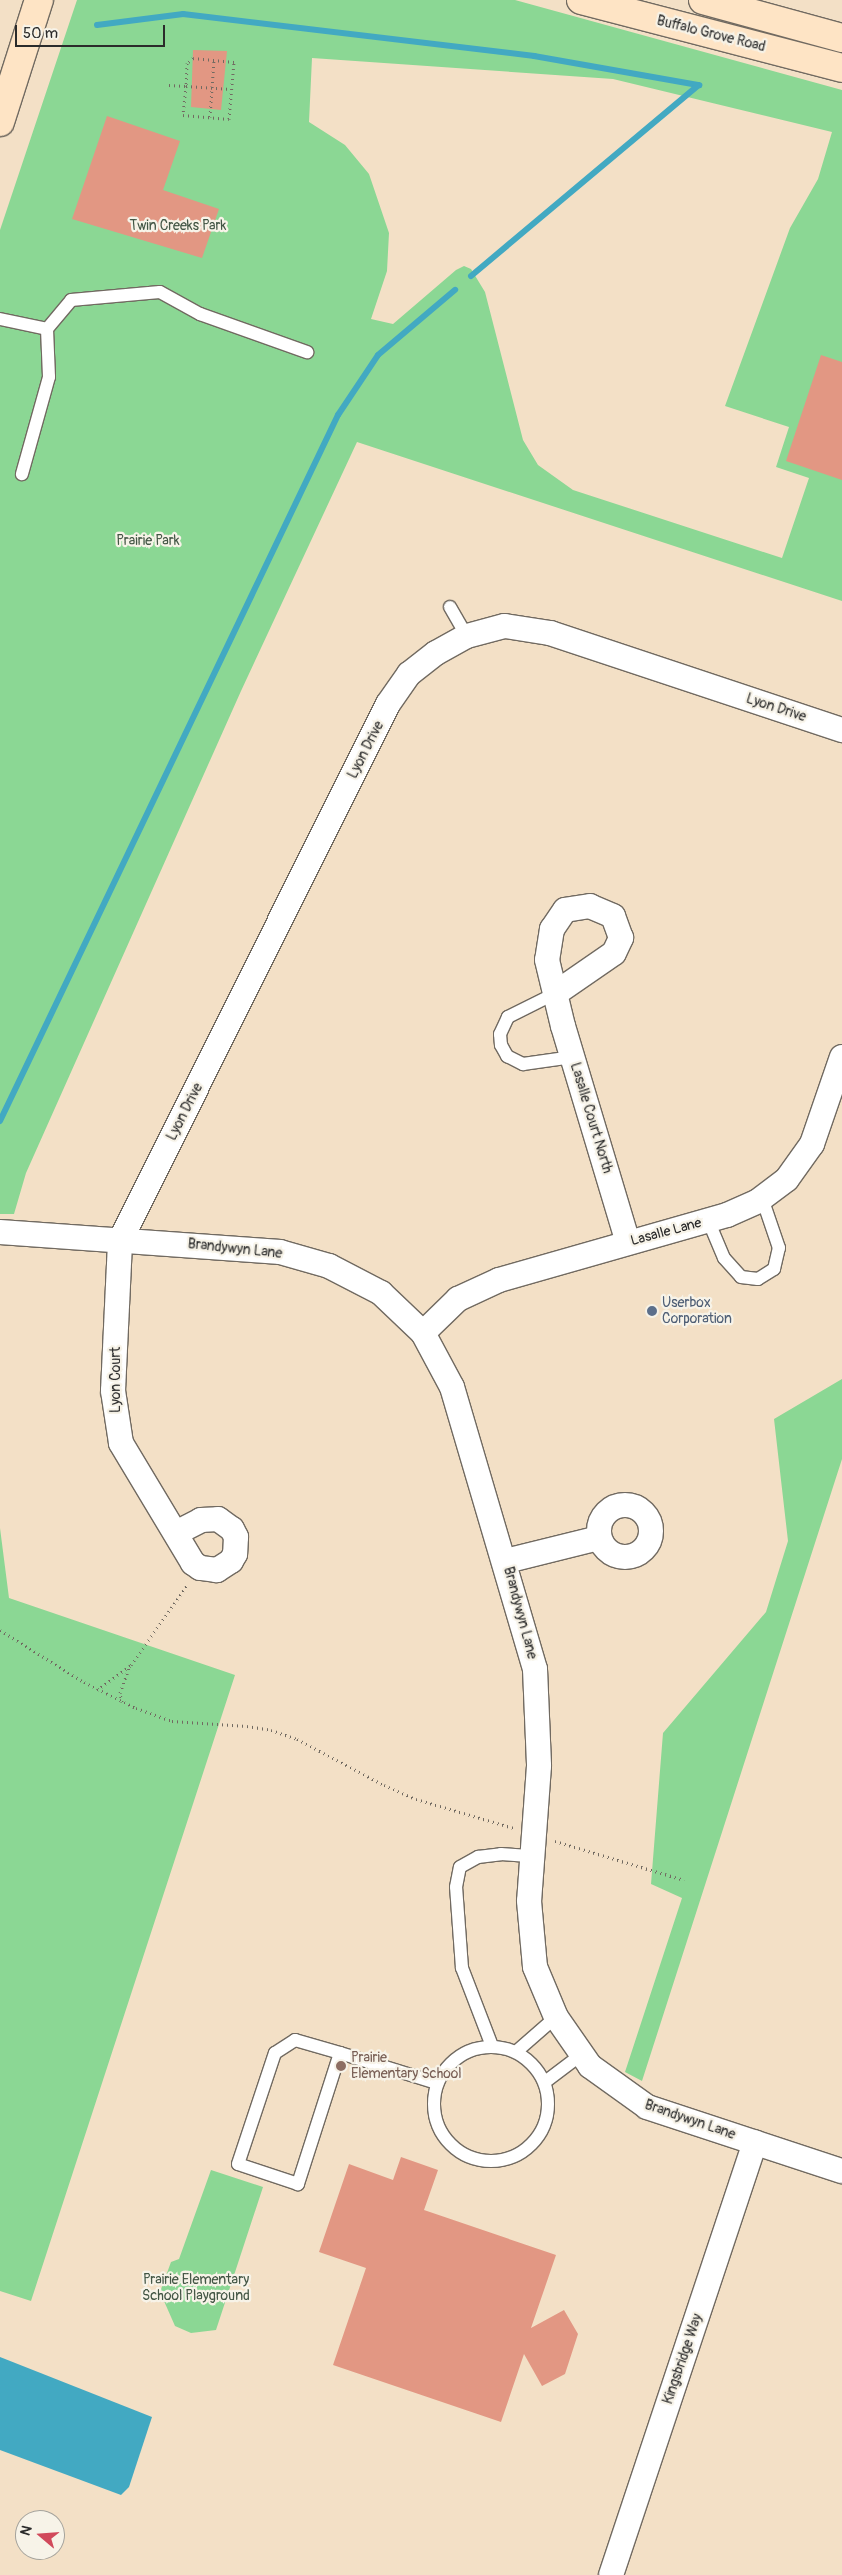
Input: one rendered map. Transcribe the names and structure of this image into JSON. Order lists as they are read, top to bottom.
{
  "streets": {
    "main road": ["Buffalo Grove Road"],
    "street": [
      "Lyon Drive",
      "Lasalle Court North",
      "Lasalle Lane",
      "Brandywyn Lane",
      "Lyon Court",
      "Kingsbridge Way"
    ]
  },
  "crossings": [
    ["Lyon Drive", "Brandywyn Lane"],
    ["Lyon Drive", "Lyon Court"],
    ["Lasalle Court North", "Lasalle Lane"],
    ["Lasalle Lane", "Brandywyn Lane"],
    ["Brandywyn Lane", "Lyon Court"],
    ["Brandywyn Lane", "Kingsbridge Way"]
  ],
  "parks": ["Twin Creeks Park", "Prairie Park", "Prairie Elementary School Playground"],
  "places": ["Userbox Corporation", "Prairie Elementary School"],
  "scale_bar": "50 m",
  "north": "left"
}
